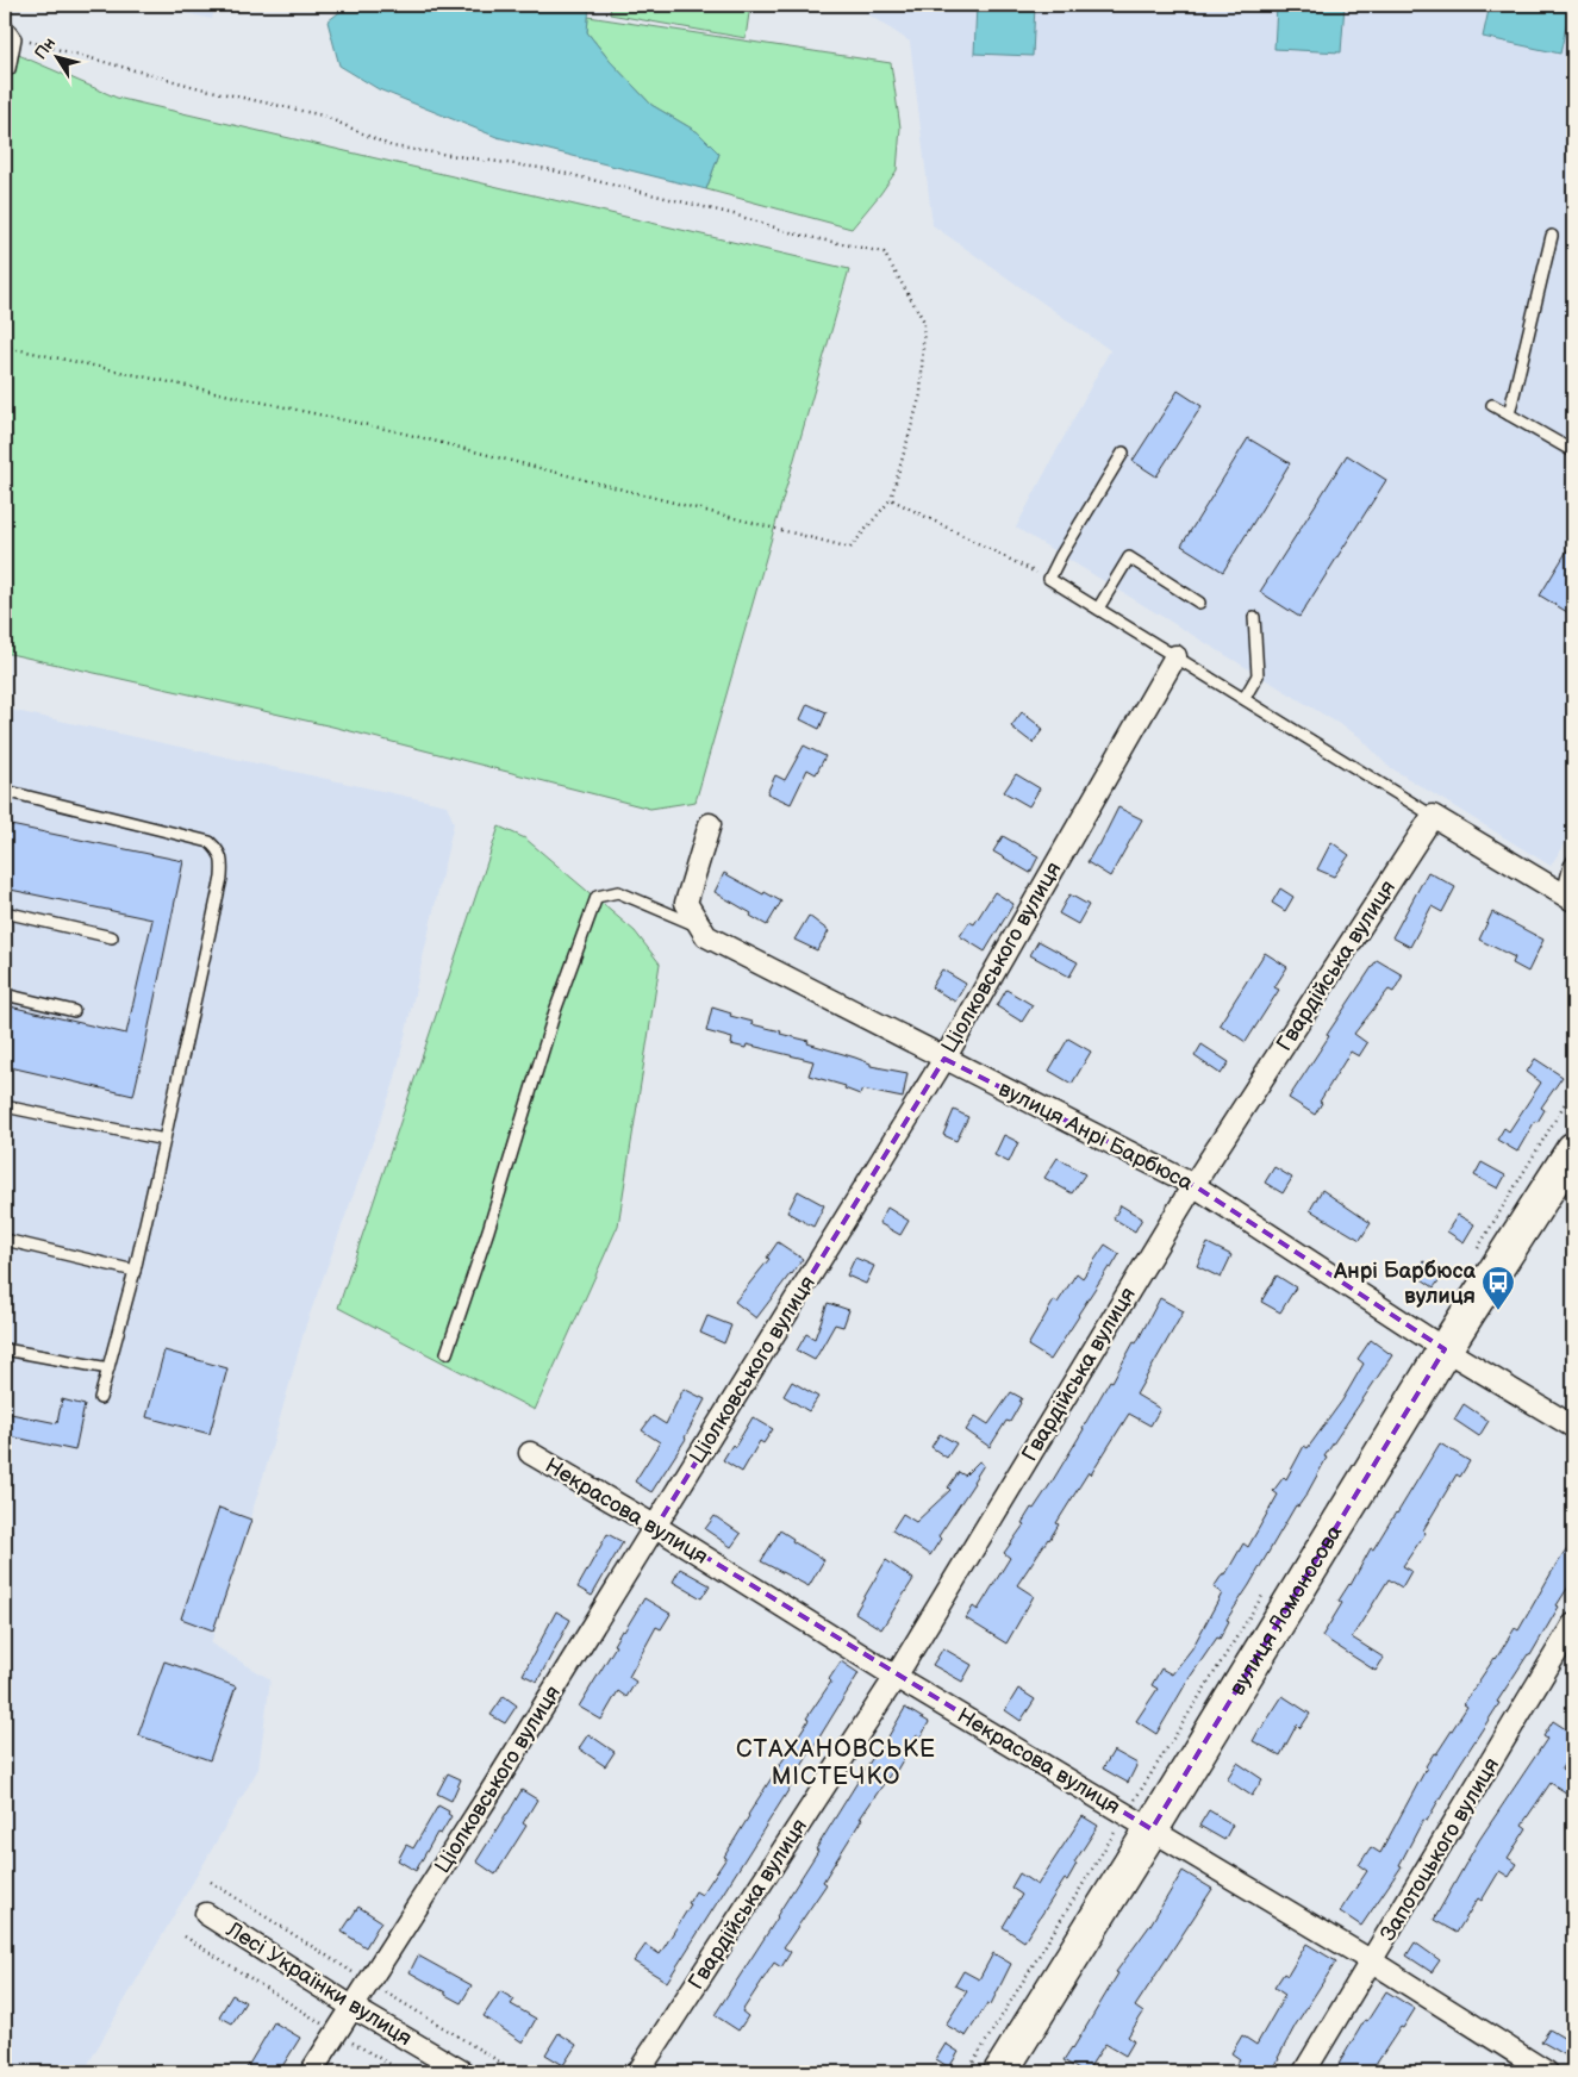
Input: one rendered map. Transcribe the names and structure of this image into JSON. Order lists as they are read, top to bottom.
{
  "streets": {
    "main road": ["вулиця Ломоносова"],
    "street": [
      "Ціолковського вулиця",
      "Гвардійська вулиця",
      "вулиця Анрі Барбюса",
      "Некрасова вулиця",
      "Запотоцького вулиця",
      "Лесі Українки вулиця"
    ]
  },
  "crossings": [
    ["Ціолковського вулиця", "вулиця Анрі Барбюса"],
    ["Ціолковського вулиця", "Некрасова вулиця"],
    ["Ціолковського вулиця", "Лесі Українки вулиця"],
    ["Гвардійська вулиця", "вулиця Анрі Барбюса"],
    ["Гвардійська вулиця", "Некрасова вулиця"],
    ["вулиця Анрі Барбюса", "вулиця Ломоносова"],
    ["Некрасова вулиця", "вулиця Ломоносова"],
    ["Некрасова вулиця", "Запотоцького вулиця"]
  ],
  "districts": ["СТАХАНОВСЬКЕ МІСТЕЧКО"],
  "places": {
    "bus stop": ["Анрі Барбюса вулиця"]
  },
  "north": "top left"
}
